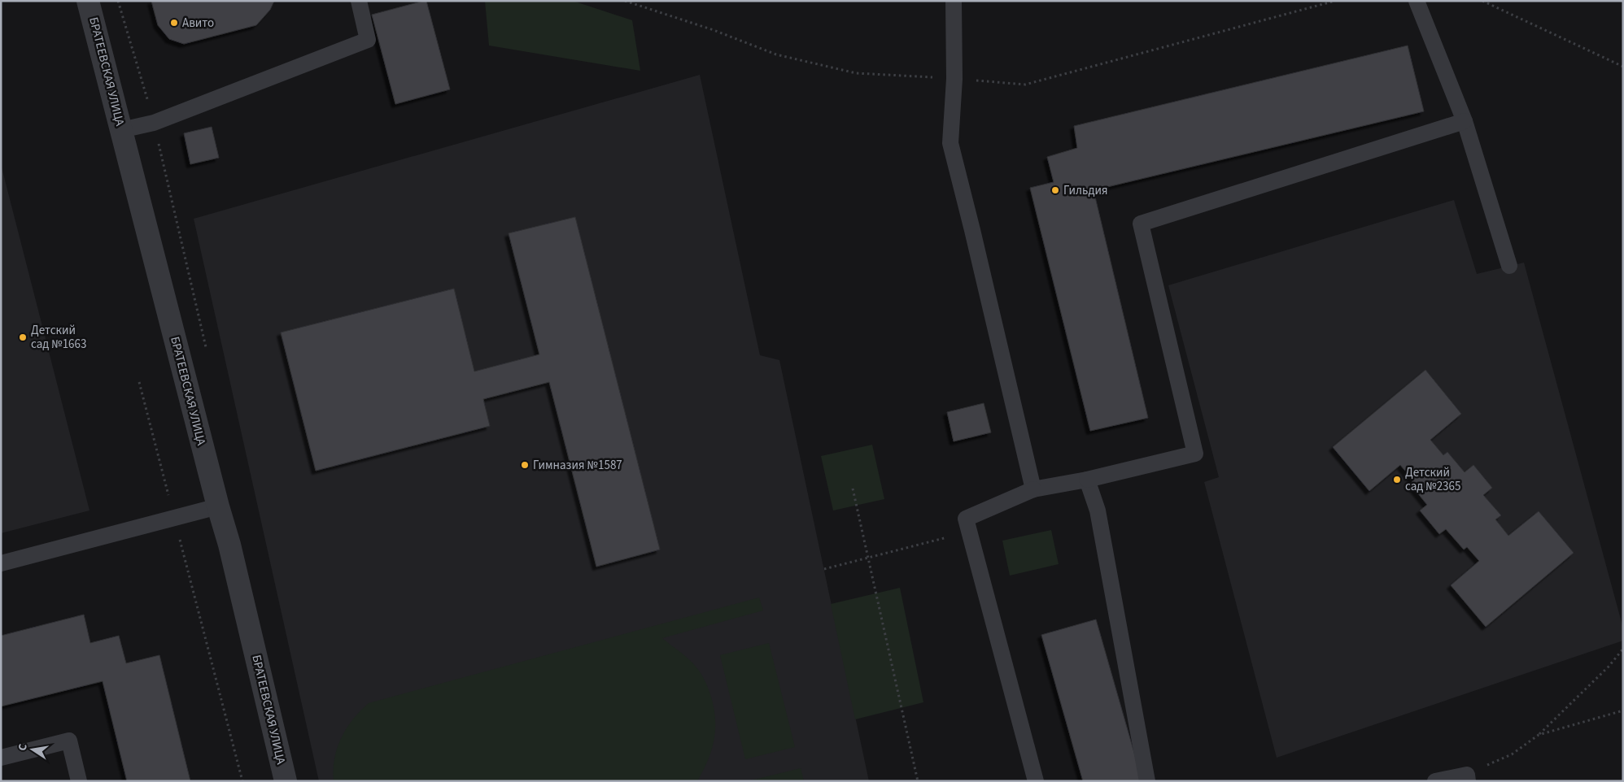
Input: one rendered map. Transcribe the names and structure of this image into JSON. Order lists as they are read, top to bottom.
{
  "streets": {
    "street": ["БРАТЕЕВСКАЯ УЛИЦА"]
  },
  "places": [
    "Авито",
    "Гильдия",
    "Детский сад №1663",
    "Гимназия №1587",
    "Детский сад №2365"
  ],
  "north": "left"
}
